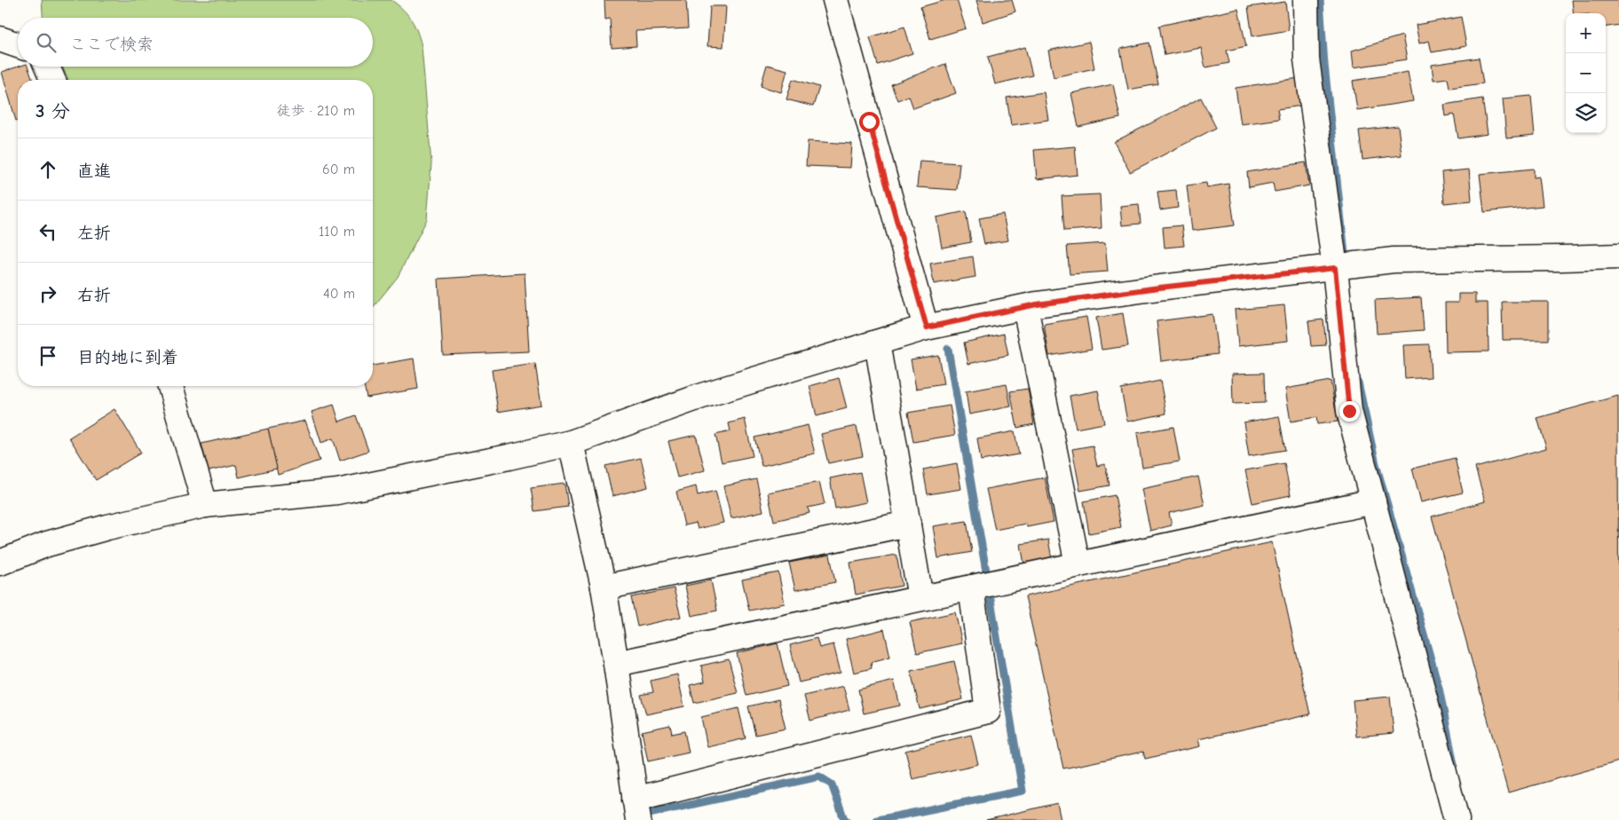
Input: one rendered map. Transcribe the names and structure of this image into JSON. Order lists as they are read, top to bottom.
{
  "page": {
    "map_buttons": ["+", "−"],
    "search": "ここで検索",
    "heading": ["3 分", "徒歩 · 210 m"],
    "list": [
      ["直進", "60 m"],
      ["左折", "110 m"],
      ["右折", "40 m"],
      "目的地に到着"
    ]
  }
}
